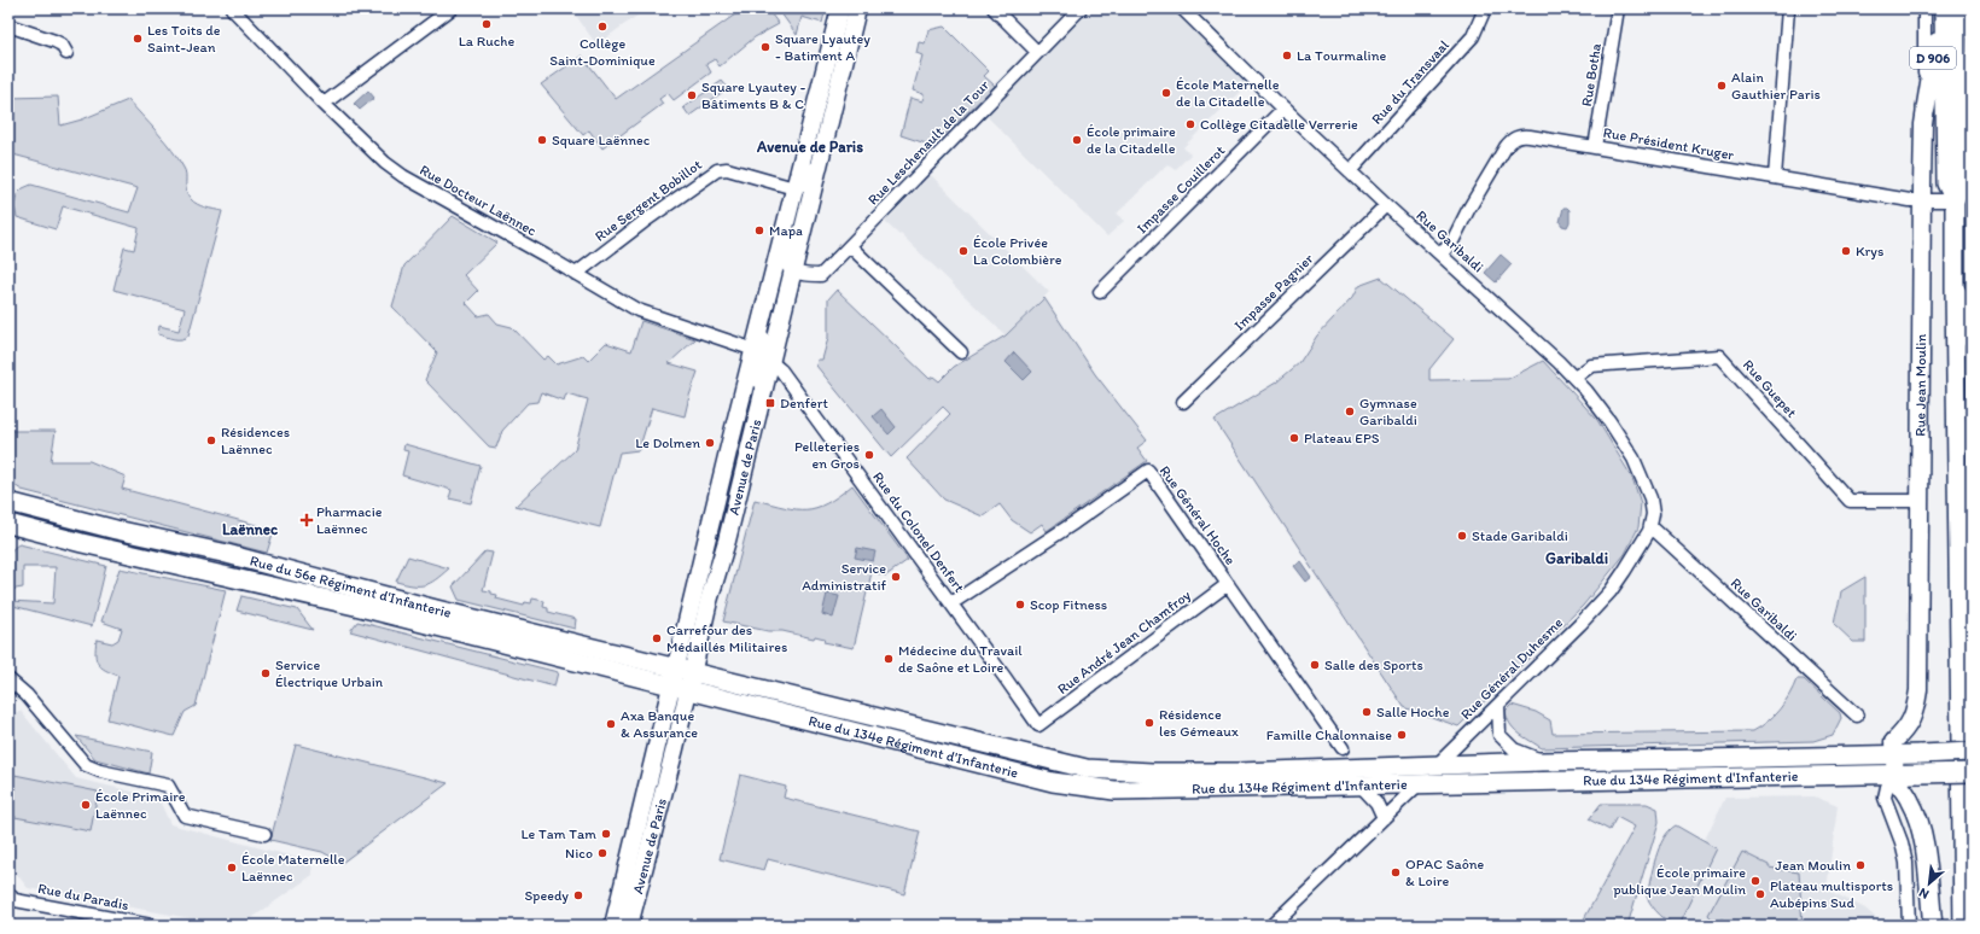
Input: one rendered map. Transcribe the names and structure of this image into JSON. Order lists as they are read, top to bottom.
{
  "streets": {
    "main road": [
      "D 906",
      "Rue Jean Moulin",
      "Avenue de Paris",
      "Rue du 56e Régiment d'Infanterie",
      "Rue du 134e Régiment d'Infanterie"
    ],
    "street": [
      "Rue Botha",
      "Rue du Transvaal",
      "Rue Leschenault de la Tour",
      "Rue Président Kruger",
      "Impasse Couillerot",
      "Rue Docteur Laënnec",
      "Rue Sergent Bobillot",
      "Rue Garibaldi",
      "Impasse Pagnier",
      "Rue Guepet",
      "Rue Général Hoche",
      "Rue du Colonel Denfert",
      "Rue André Jean Chamfroy",
      "Rue Général Duhesme",
      "Rue du Paradis"
    ]
  },
  "crossings": [
    ["D 906", "Rue Président Kruger"],
    ["D 906", "Rue Jean Moulin"],
    ["Rue Botha", "Rue Président Kruger"],
    ["Rue du Transvaal", "Rue Garibaldi"],
    ["Rue Leschenault de la Tour", "Avenue de Paris"],
    ["Rue Président Kruger", "Rue Garibaldi"],
    ["Rue Président Kruger", "Rue Jean Moulin"],
    ["Impasse Couillerot", "Rue Garibaldi"],
    ["Rue Docteur Laënnec", "Rue Sergent Bobillot"],
    ["Rue Docteur Laënnec", "Avenue de Paris"],
    ["Rue Sergent Bobillot", "Avenue de Paris"],
    ["Rue Garibaldi", "Impasse Pagnier"],
    ["Rue Garibaldi", "Rue Guepet"],
    ["Rue Garibaldi", "Rue Général Duhesme"],
    ["Rue Jean Moulin", "Rue Guepet"],
    ["Rue Jean Moulin", "Rue du 134e Régiment d'Infanterie"],
    ["Avenue de Paris", "Rue du Colonel Denfert"],
    ["Avenue de Paris", "Rue du 56e Régiment d'Infanterie"],
    ["Avenue de Paris", "Rue du 134e Régiment d'Infanterie"],
    ["Rue Général Hoche", "Rue du Colonel Denfert"],
    ["Rue Général Hoche", "Rue André Jean Chamfroy"],
    ["Rue du Colonel Denfert", "Rue André Jean Chamfroy"],
    ["Rue du 56e Régiment d'Infanterie", "Rue du 134e Régiment d'Infanterie"],
    ["Rue Général Duhesme", "Rue du 134e Régiment d'Infanterie"]
  ],
  "districts": ["Avenue de Paris", "Laënnec", "Garibaldi"],
  "places": {
    "other": [
      "La Ruche",
      "Collège Saint-Dominique",
      "Les Toits de Saint-Jean",
      "Square Lyautey - Batiment A",
      "La Tourmaline",
      "Alain Gauthier Paris",
      "École Maternelle de la Citadelle",
      "Square Lyautey - Bâtiments B & C",
      "Collège Citadelle Verrerie",
      "Square Laënnec",
      "École primaire de la Citadelle",
      "Mapa",
      "École Privée La Colombière",
      "Krys",
      "Gymnase Garibaldi",
      "Plateau EPS",
      "Résidences Laënnec",
      "Le Dolmen",
      "Pelleteries en Gros",
      "Stade Garibaldi",
      "Service Administratif",
      "Scop Fitness",
      "Carrefour des Médaillés Militaires",
      "Médecine du Travail de Saône et Loire",
      "Salle des Sports",
      "Service Électrique Urbain",
      "Salle Hoche",
      "Résidence les Gémeaux",
      "Axa Banque & Assurance",
      "Famille Chalonnaise",
      "École Primaire Laënnec",
      "Le Tam Tam",
      "Nico",
      "Jean Moulin",
      "École Maternelle Laënnec",
      "OPAC Saône & Loire",
      "École primaire publique Jean Moulin",
      "Plateau multisports Aubépins Sud",
      "Speedy"
    ],
    "transit": ["Denfert"],
    "health": ["Pharmacie Laënnec"]
  },
  "north": "bottom left"
}
